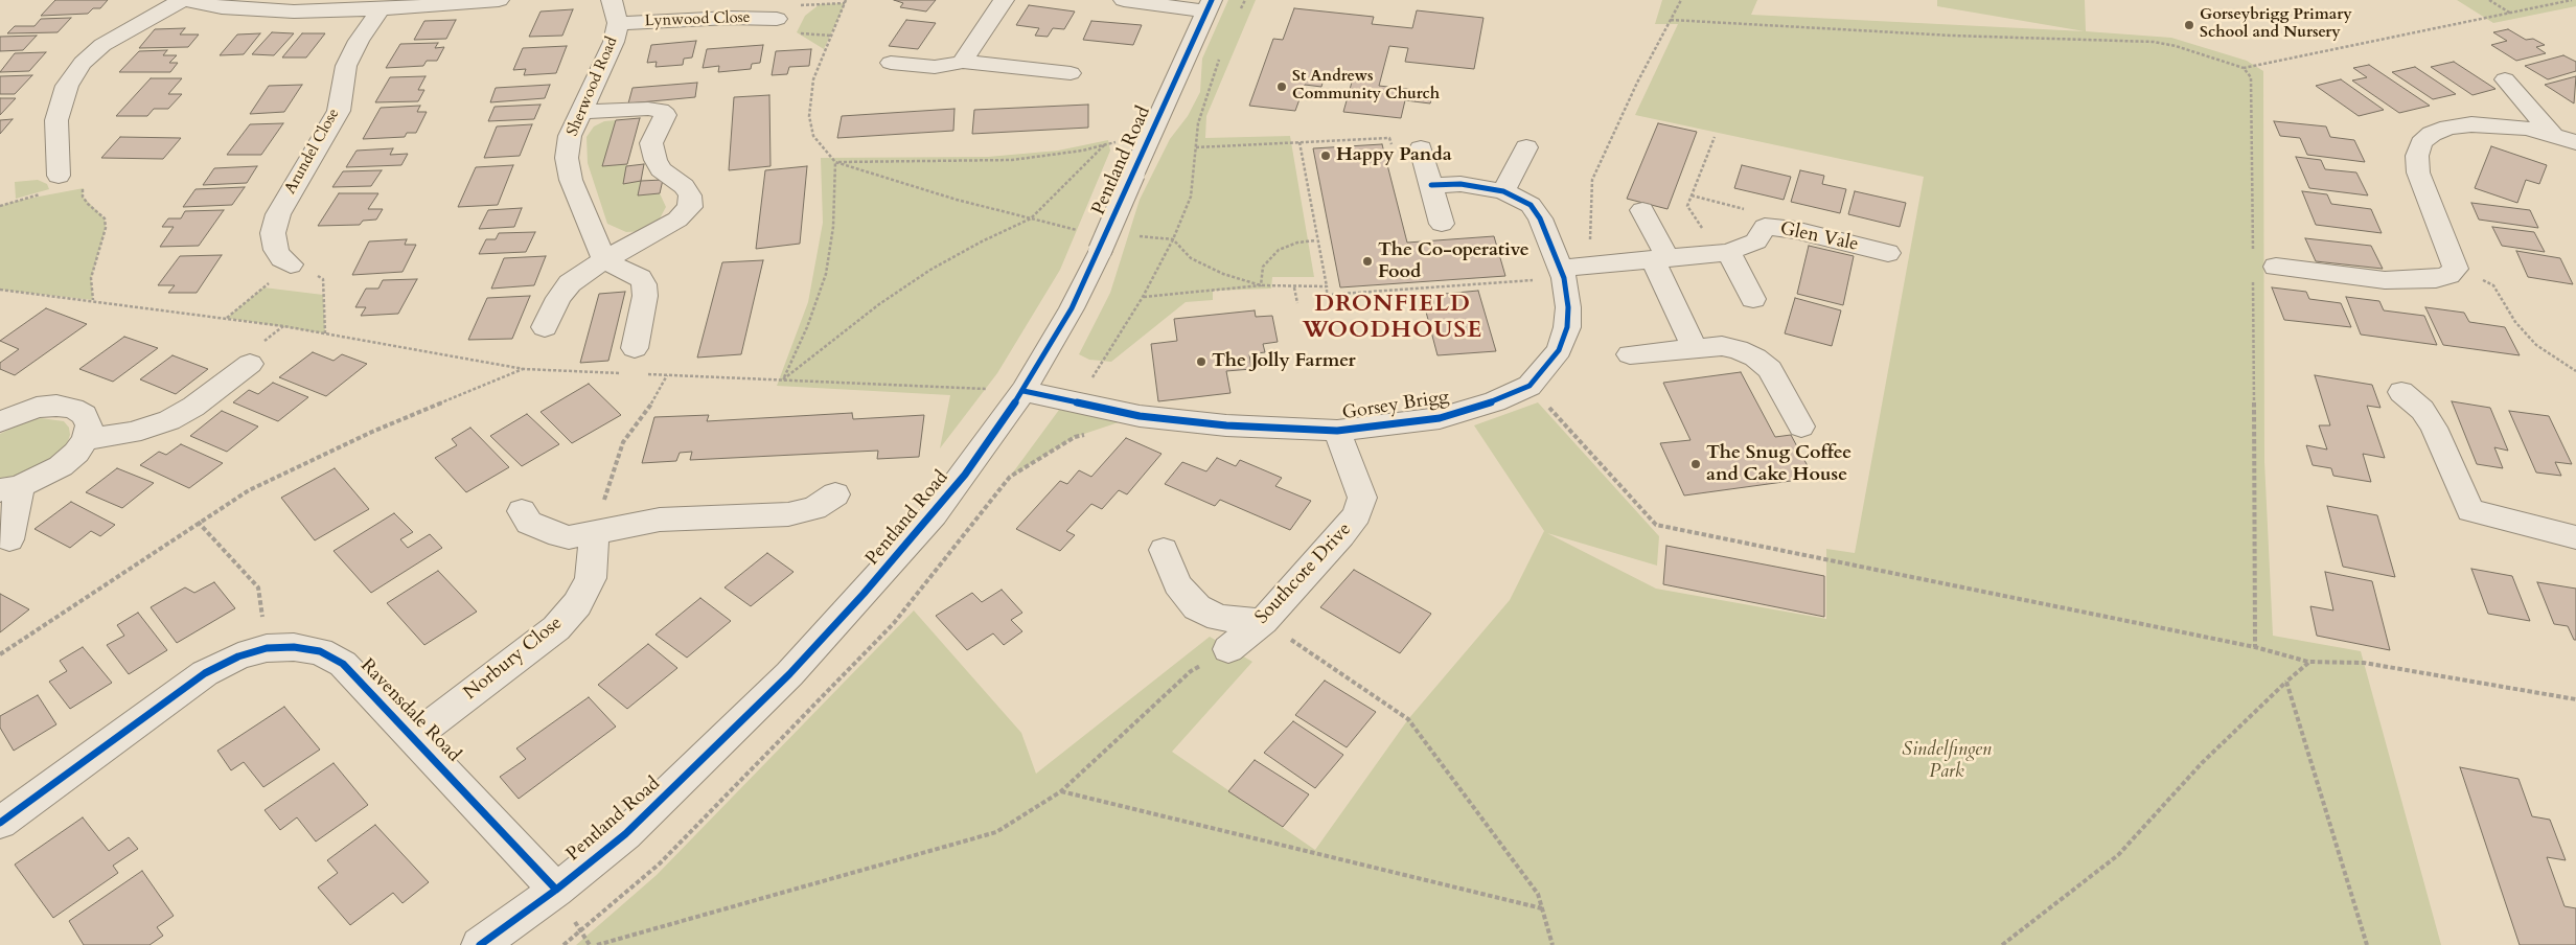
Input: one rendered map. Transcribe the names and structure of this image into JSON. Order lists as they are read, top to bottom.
{
  "streets": {
    "street": [
      "Lynwood Close",
      "Sherwood Road",
      "Arundel Close",
      "Pentland Road",
      "Glen Vale",
      "Gorsey Brigg",
      "Southcote Drive",
      "Norbury Close",
      "Ravensdale Road"
    ]
  },
  "crossings": [
    ["Lynwood Close", "Sherwood Road"],
    ["Pentland Road", "Gorsey Brigg"],
    ["Pentland Road", "Ravensdale Road"],
    ["Glen Vale", "Gorsey Brigg"],
    ["Gorsey Brigg", "Southcote Drive"],
    ["Norbury Close", "Ravensdale Road"]
  ],
  "districts": ["DRONFIELD WOODHOUSE"],
  "parks": ["Sindelfingen Park"],
  "places": [
    "Gorseybrigg Primary School and Nursery",
    "St Andrews Community Church",
    "Happy Panda",
    "The Co-operative Food",
    "The Jolly Farmer",
    "The Snug Coffee and Cake House"
  ]
}
